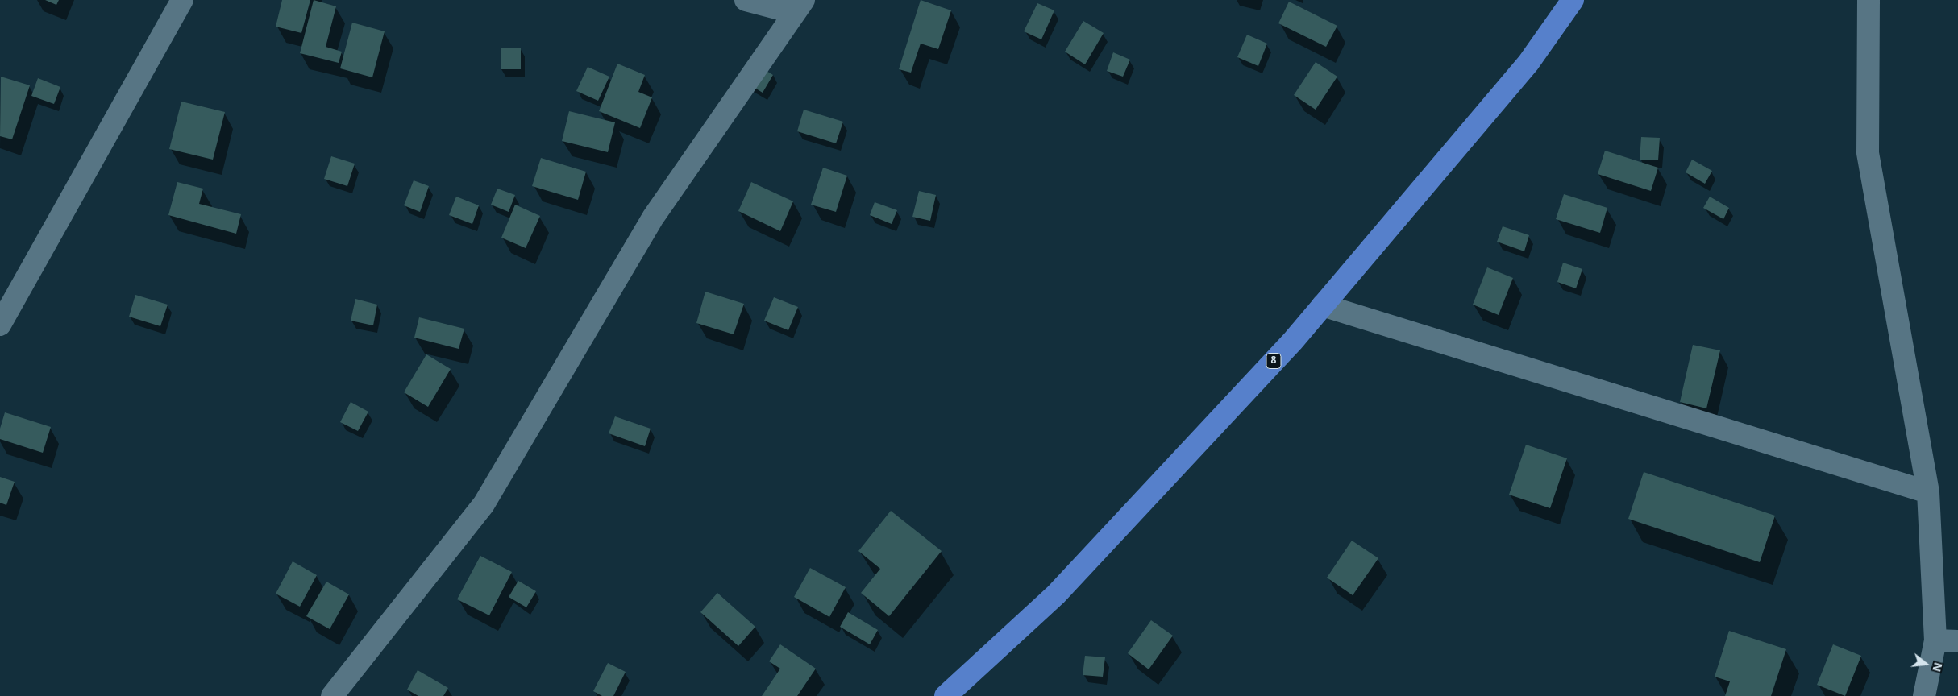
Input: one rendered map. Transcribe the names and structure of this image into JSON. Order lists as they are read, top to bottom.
{
  "streets": {
    "main road": ["8"]
  },
  "north": "right"
}
